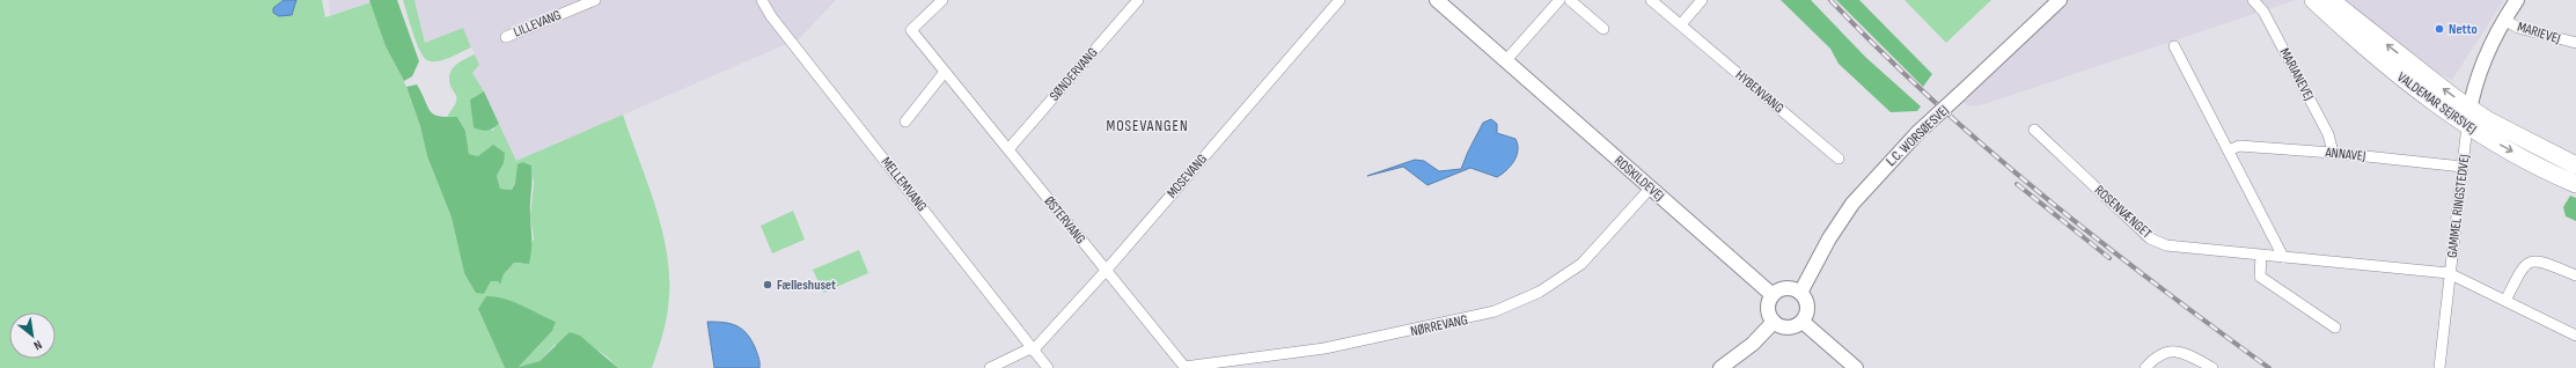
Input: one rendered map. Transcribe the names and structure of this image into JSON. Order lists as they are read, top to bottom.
{
  "streets": {
    "main road": ["VALDEMAR SEJRSVEJ"],
    "street": [
      "LILLEVANG",
      "MARIEVEJ",
      "SØNDERVANG",
      "MARIANEVEJ",
      "HYBENVANG",
      "L.C. WORSØESVEJ",
      "ANNAVEJ",
      "MOSEVANG",
      "ROSKILDEVEJ",
      "MELLEMVANG",
      "GAMMEL RINGSTEDVEJ",
      "ROSENVÆNGET",
      "ØSTERVANG",
      "NØRREVANG"
    ]
  },
  "crossings": [
    ["MARIEVEJ", "GAMMEL RINGSTEDVEJ"],
    ["SØNDERVANG", "ØSTERVANG"],
    ["MARIANEVEJ", "ANNAVEJ"],
    ["VALDEMAR SEJRSVEJ", "GAMMEL RINGSTEDVEJ"],
    ["L.C. WORSØESVEJ", "ROSKILDEVEJ"],
    ["ANNAVEJ", "GAMMEL RINGSTEDVEJ"],
    ["MOSEVANG", "MELLEMVANG"],
    ["MOSEVANG", "ØSTERVANG"],
    ["ROSKILDEVEJ", "NØRREVANG"],
    ["GAMMEL RINGSTEDVEJ", "ROSENVÆNGET"],
    ["ØSTERVANG", "NØRREVANG"]
  ],
  "districts": ["MOSEVANGEN"],
  "places": ["Netto", "Fælleshuset"],
  "north": "bottom right"
}
